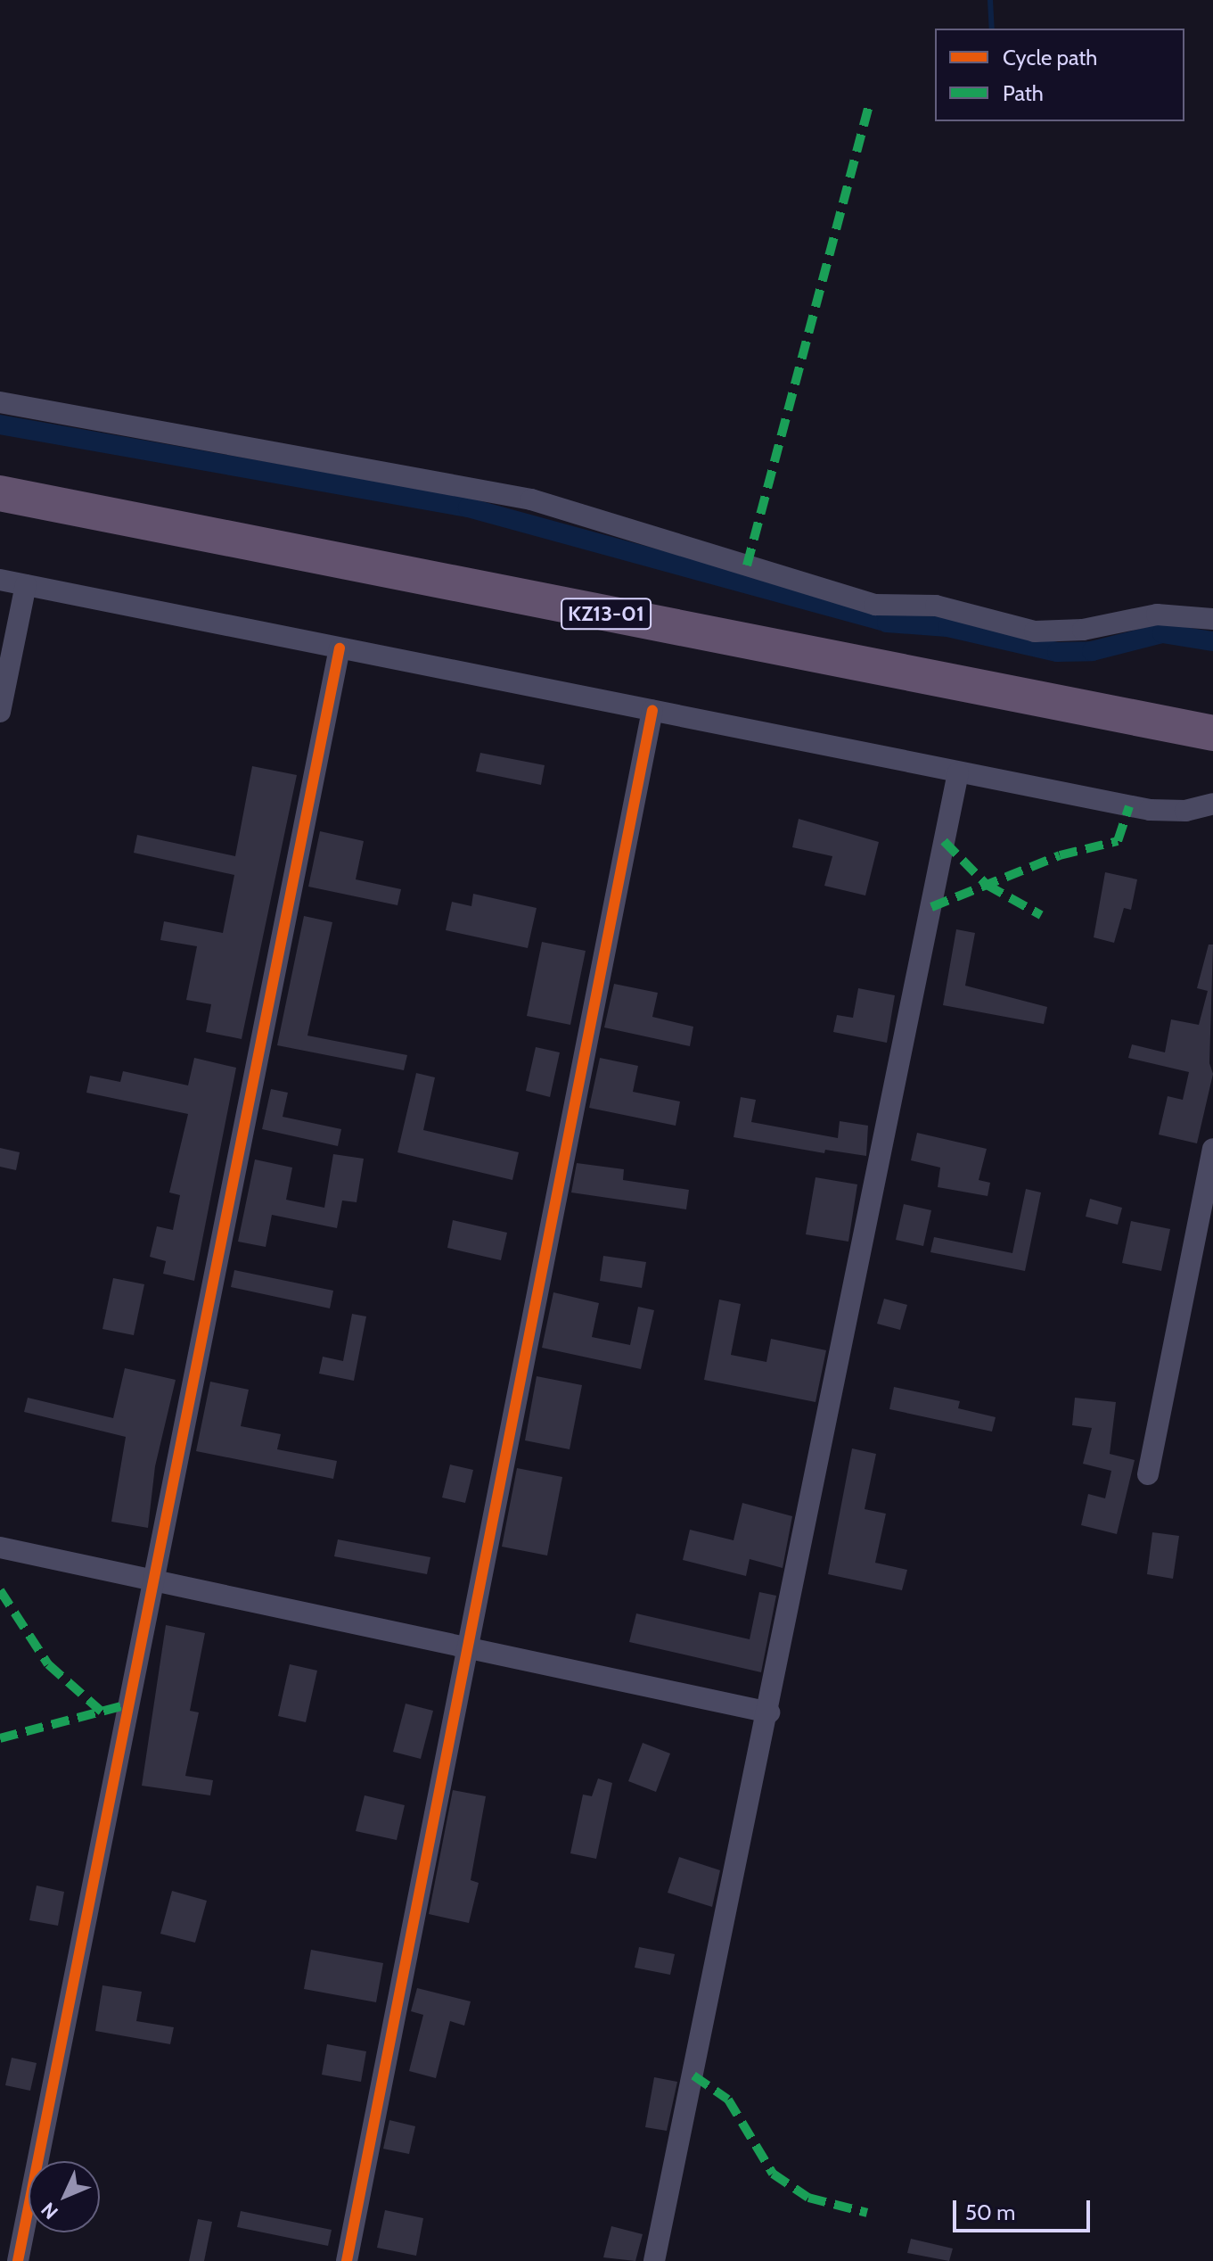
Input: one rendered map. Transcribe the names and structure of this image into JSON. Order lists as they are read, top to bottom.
{
  "streets": {
    "highway": ["KZ13-01"]
  },
  "legend": ["Cycle path", "Path"],
  "scale_bar": "50 m",
  "north": "bottom left"
}
